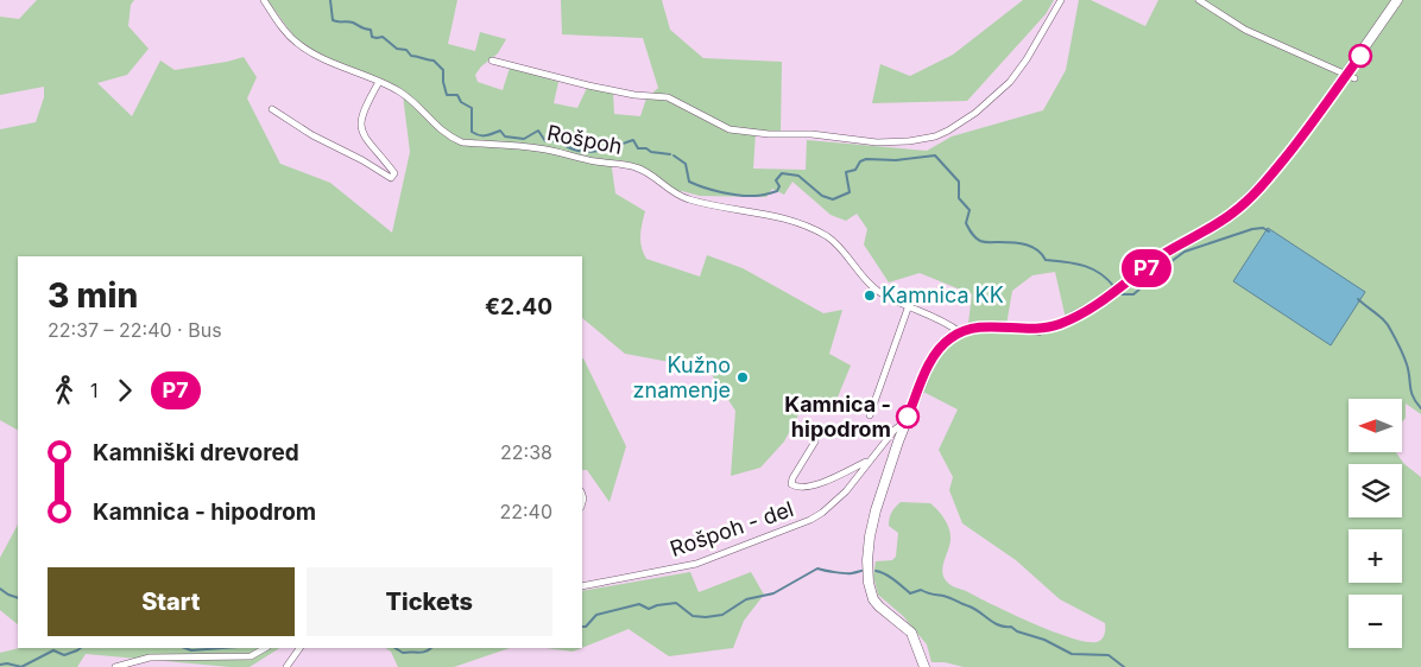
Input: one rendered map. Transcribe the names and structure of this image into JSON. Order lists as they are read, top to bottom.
{
  "streets": {
    "street": ["Rošpoh", "Rošpoh - del"]
  },
  "places": ["Kamnica KK", "Kužno znamenje", "Kamnica - hipodrom"],
  "lines": ["bus line P7"],
  "north": "left",
  "page": {
    "on_map": "P7",
    "heading": ["3 min", "22:37 – 22:40 · Bus", "€2.40"],
    "legs": ["1", "P7"],
    "map_buttons": ["+", "−"],
    "list": [
      {
        "name": "Kamniški drevored",
        "value": "22:38"
      },
      {
        "name": "Kamnica - hipodrom",
        "value": "22:40"
      }
    ],
    "buttons": ["Start", "Tickets"]
  }
}
